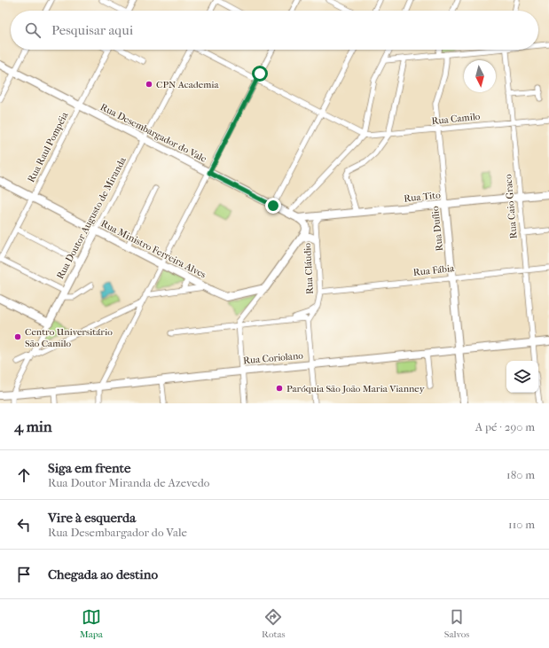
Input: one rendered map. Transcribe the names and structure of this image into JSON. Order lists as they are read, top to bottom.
{
  "streets": {
    "street": [
      "Rua Camilo",
      "Rua Desembargador do Vale",
      "Rua Raul Pompéia",
      "Rua Tito",
      "Rua Caio Graco",
      "Rua Doutor Augusto de Miranda",
      "Rua Duílio",
      "Rua Ministro Ferreira Alves",
      "Rua Cláudio",
      "Rua Fábia",
      "Rua Coriolano"
    ]
  },
  "crossings": [
    ["Rua Camilo", "Rua Caio Graco"],
    ["Rua Camilo", "Rua Duílio"],
    ["Rua Desembargador do Vale", "Rua Raul Pompéia"],
    ["Rua Desembargador do Vale", "Rua Tito"],
    ["Rua Desembargador do Vale", "Rua Doutor Augusto de Miranda"],
    ["Rua Raul Pompéia", "Rua Ministro Ferreira Alves"],
    ["Rua Tito", "Rua Caio Graco"],
    ["Rua Tito", "Rua Duílio"],
    ["Rua Tito", "Rua Cláudio"],
    ["Rua Caio Graco", "Rua Fábia"],
    ["Rua Caio Graco", "Rua Coriolano"],
    ["Rua Doutor Augusto de Miranda", "Rua Ministro Ferreira Alves"],
    ["Rua Doutor Augusto de Miranda", "Rua Coriolano"],
    ["Rua Duílio", "Rua Fábia"],
    ["Rua Duílio", "Rua Coriolano"],
    ["Rua Cláudio", "Rua Fábia"]
  ],
  "places": ["CPN Academia", "Centro Universitário São Camilo", "Paróquia São João Maria Vianney"],
  "north": "bottom",
  "page": {
    "search": "Pesquisar aqui",
    "heading": ["4 min", "A pé · 290 m"],
    "list": [
      ["Siga em frente", "Rua Doutor Miranda de Azevedo", "180 m"],
      ["Vire à esquerda", "Rua Desembargador do Vale", "110 m"],
      "Chegada ao destino"
    ],
    "nav": ["Mapa", "Rotas", "Salvos"]
  }
}
